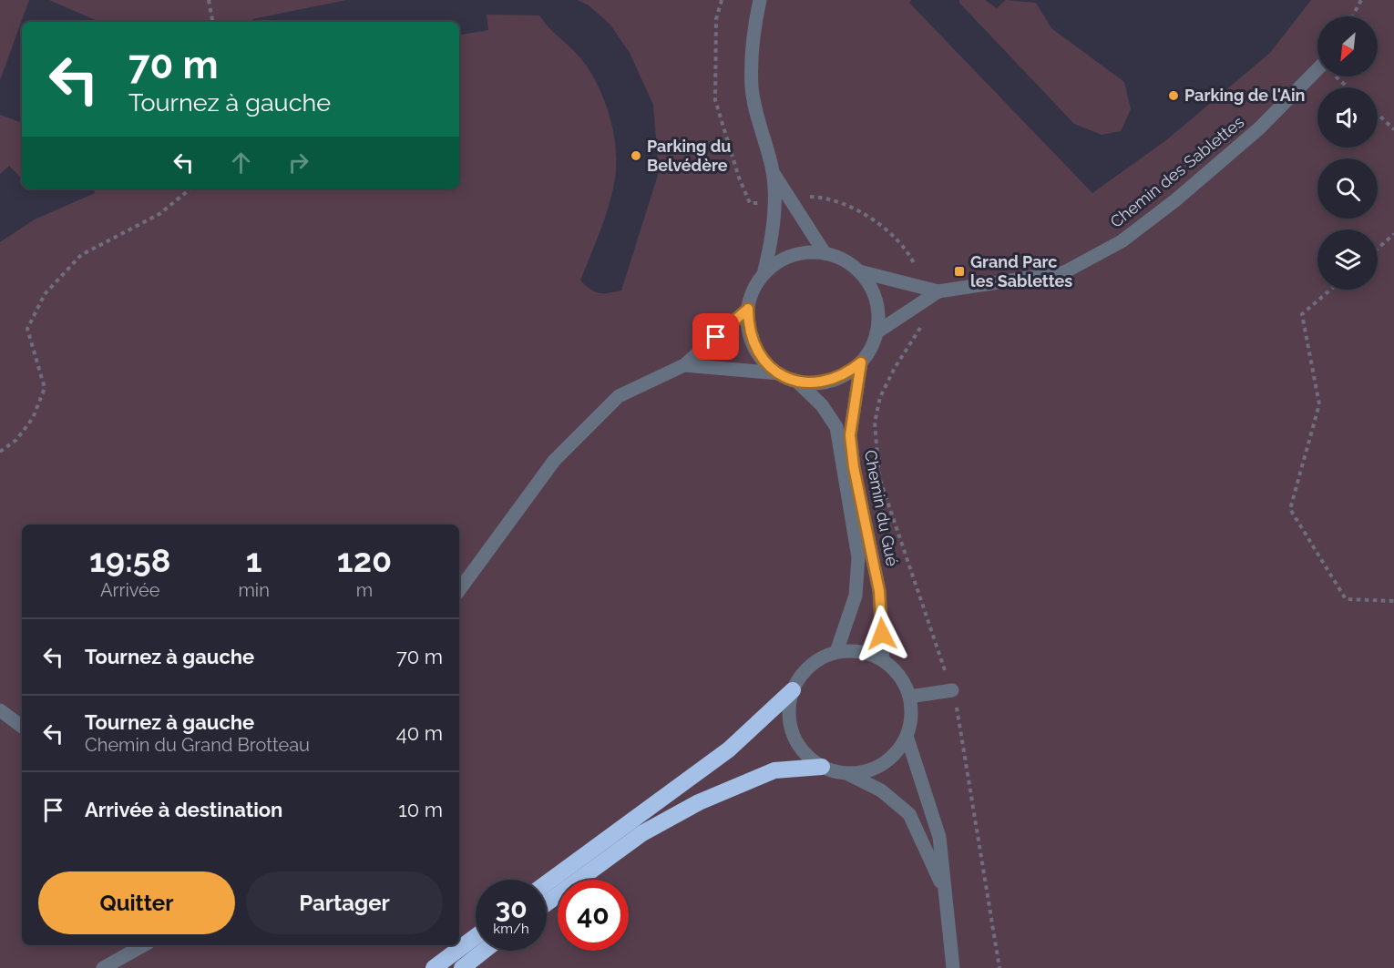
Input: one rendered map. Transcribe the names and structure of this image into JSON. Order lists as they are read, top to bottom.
{
  "streets": {
    "street": ["Chemin des Sablettes", "Chemin du Gué"]
  },
  "places": {
    "other": ["Parking de l'Ain", "Parking du Belvédère"],
    "transit": ["Grand Parc les Sablettes"]
  },
  "north": "bottom left",
  "page": {
    "turn": ["70 m", "Tournez à gauche"],
    "eta": [
      "19:58",
      "Arrivée",
      "1",
      "min",
      "120",
      "m"
    ],
    "list": [
      {
        "name": "Tournez à gauche",
        "value": "70 m"
      },
      {
        "name": "Tournez à gauche",
        "note": "Chemin du Grand Brotteau",
        "value": "40 m"
      },
      {
        "name": "Arrivée à destination",
        "value": "10 m"
      }
    ],
    "buttons": ["Quitter", "Partager"],
    "speed": "30 km/h",
    "limit": "40"
  }
}
